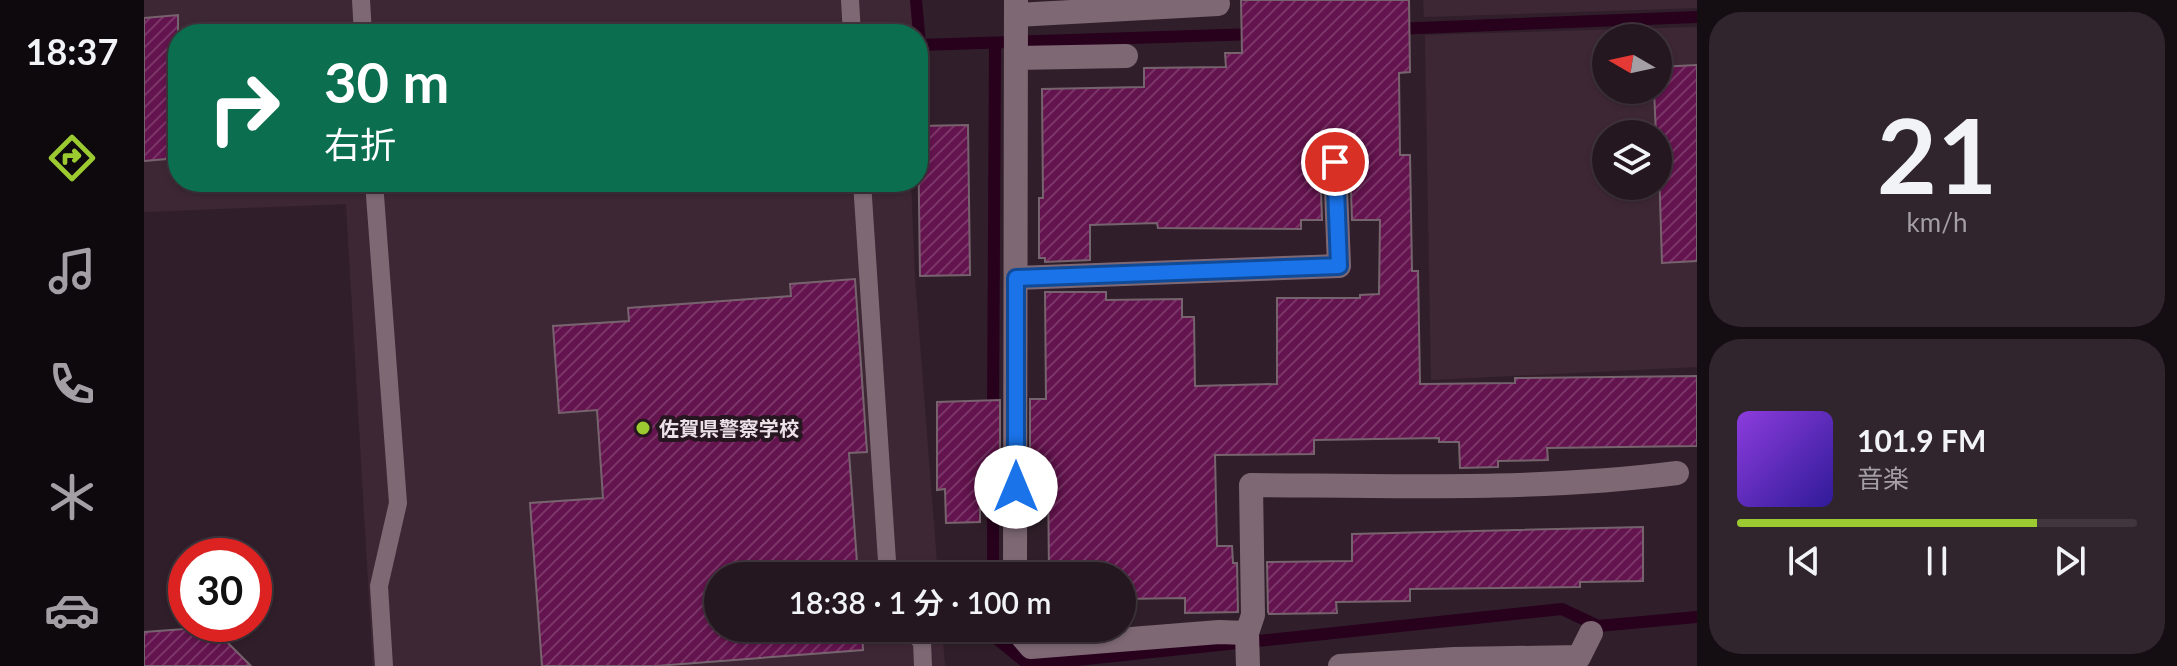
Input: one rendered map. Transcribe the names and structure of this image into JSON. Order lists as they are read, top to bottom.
{
  "places": ["佐賀県警察学校"],
  "north": "left",
  "page": {
    "tabs": "18:37",
    "tile": ["21", "km/h"],
    "turn": ["30 m", "右折"],
    "song": ["101.9 FM", "音楽"],
    "limit": "30",
    "trip": "18:38 · 1 分 · 100 m"
  }
}
